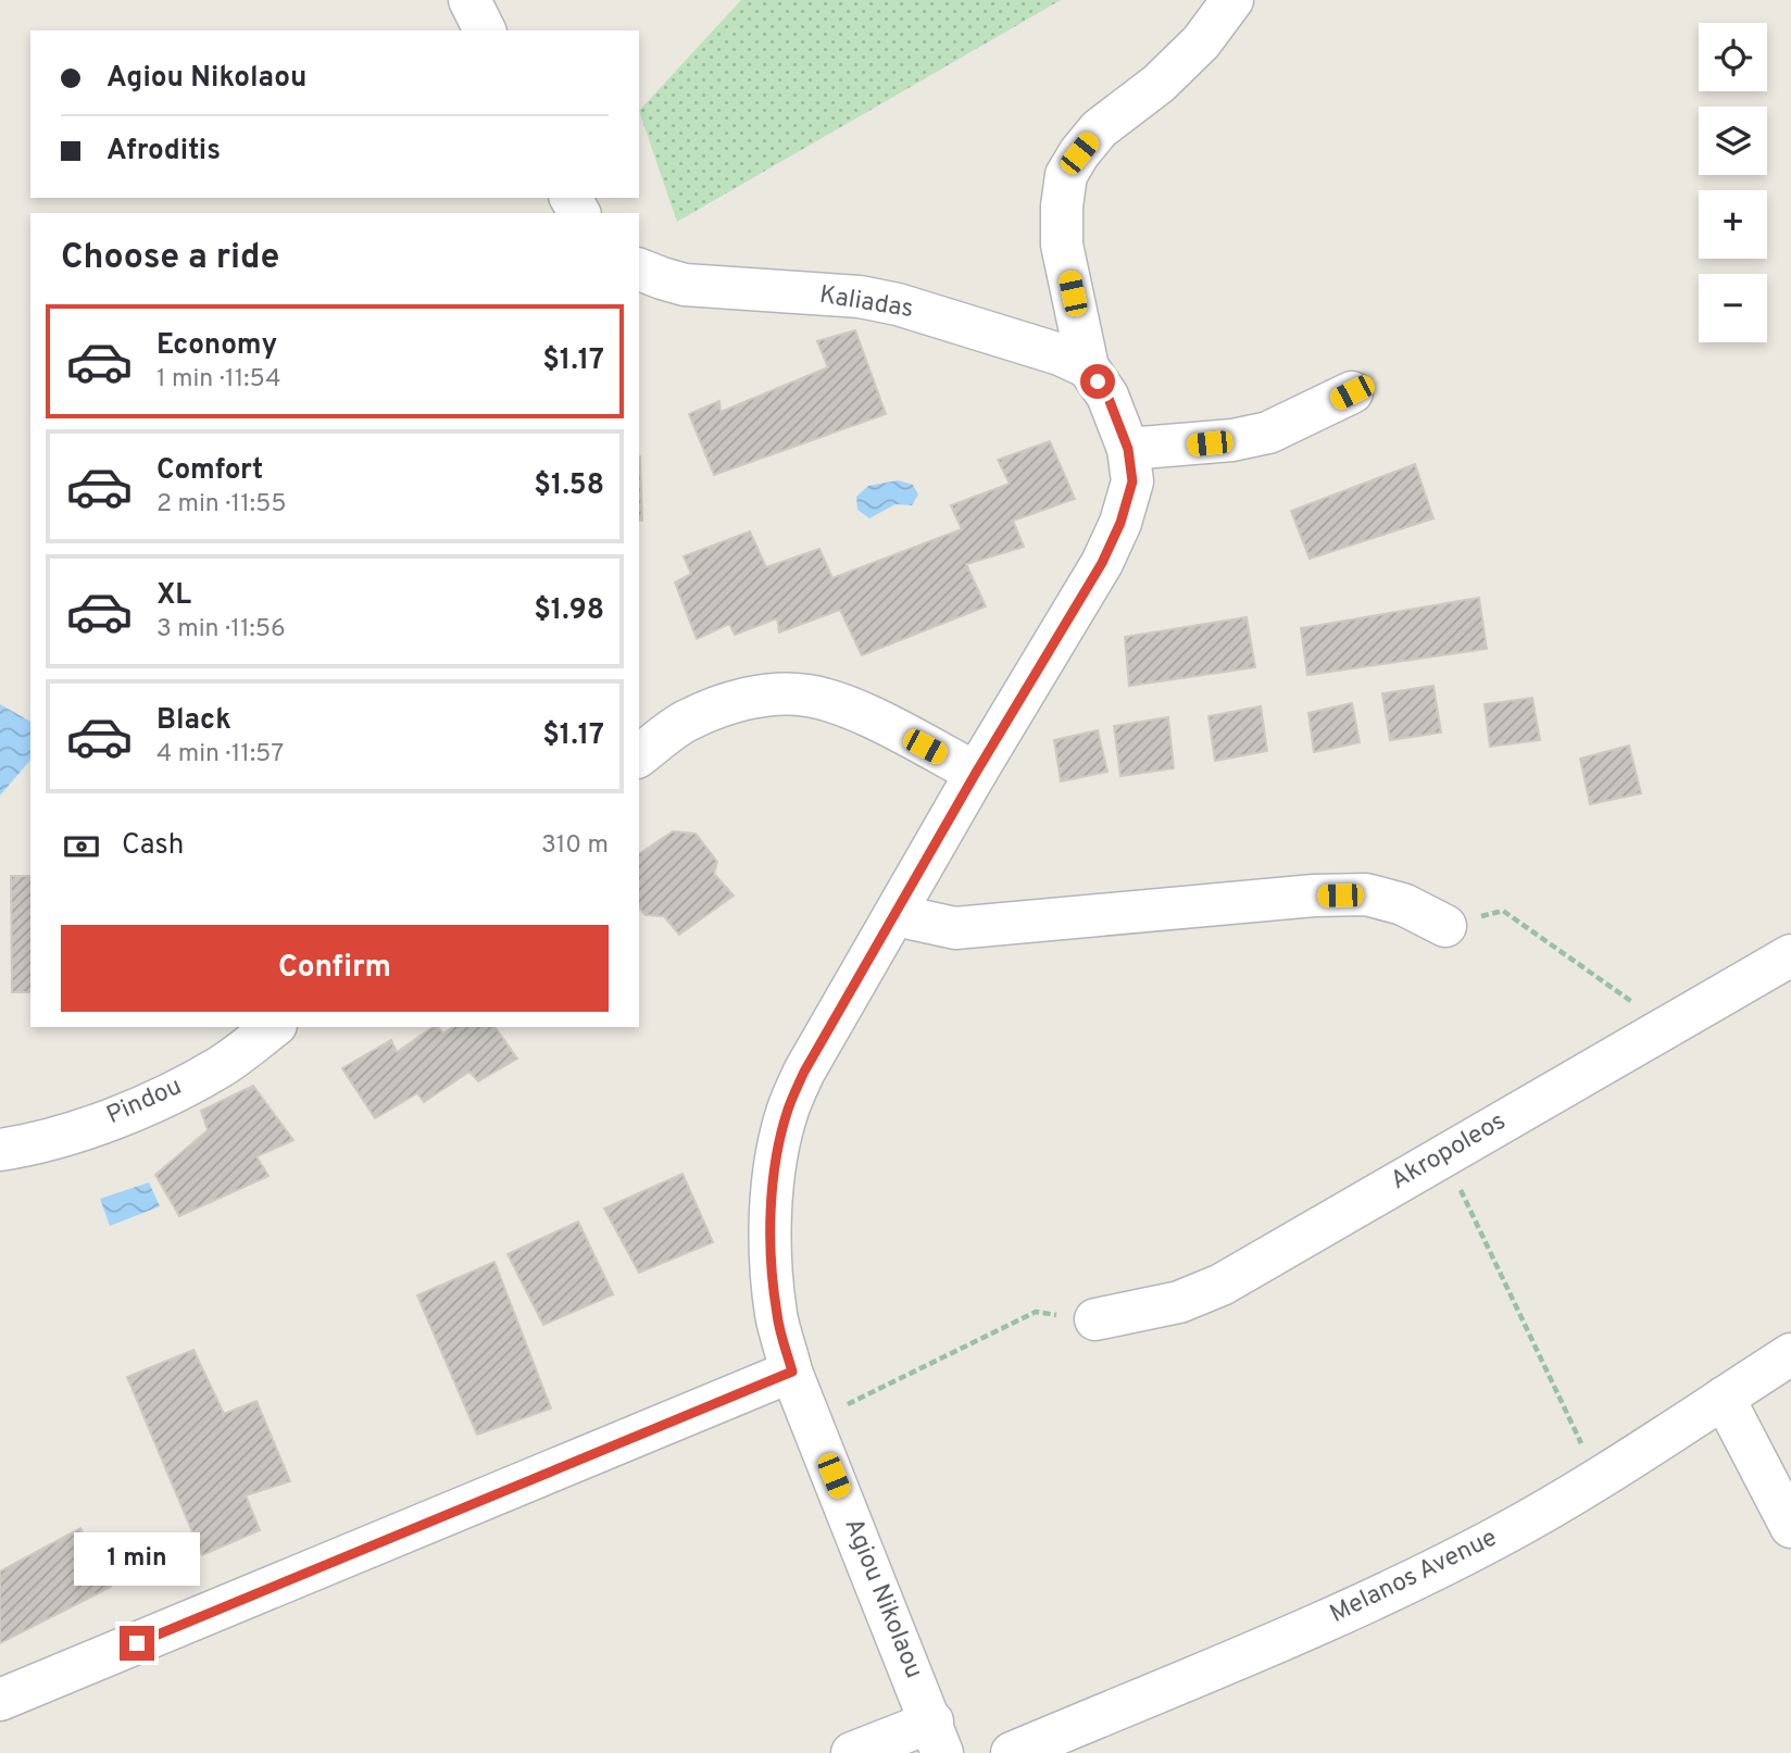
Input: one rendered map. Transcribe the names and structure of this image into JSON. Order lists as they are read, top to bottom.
{
  "streets": {
    "street": [
      "Kaliadas",
      "Pindou",
      "Akropoleos",
      "Melanos Avenue",
      "Agiou Nikolaou"
    ]
  },
  "crossings": [
    ["Kaliadas", "Agiou Nikolaou"]
  ],
  "page": {
    "map_buttons": ["+", "−"],
    "banner": ["Agiou Nikolaou", "Afroditis"],
    "heading": "Choose a ride",
    "list": [
      {
        "name": "Economy",
        "note": "1 min · 11:54",
        "value": "$1.17"
      },
      {
        "name": "Comfort",
        "note": "2 min · 11:55",
        "value": "$1.58"
      },
      {
        "name": "XL",
        "note": "3 min · 11:56",
        "value": "$1.98"
      },
      {
        "name": "Black",
        "note": "4 min · 11:57",
        "value": "$1.17"
      }
    ],
    "pay": ["Cash", "310 m"],
    "buttons": "Confirm",
    "bubble": "1 min"
  }
}
